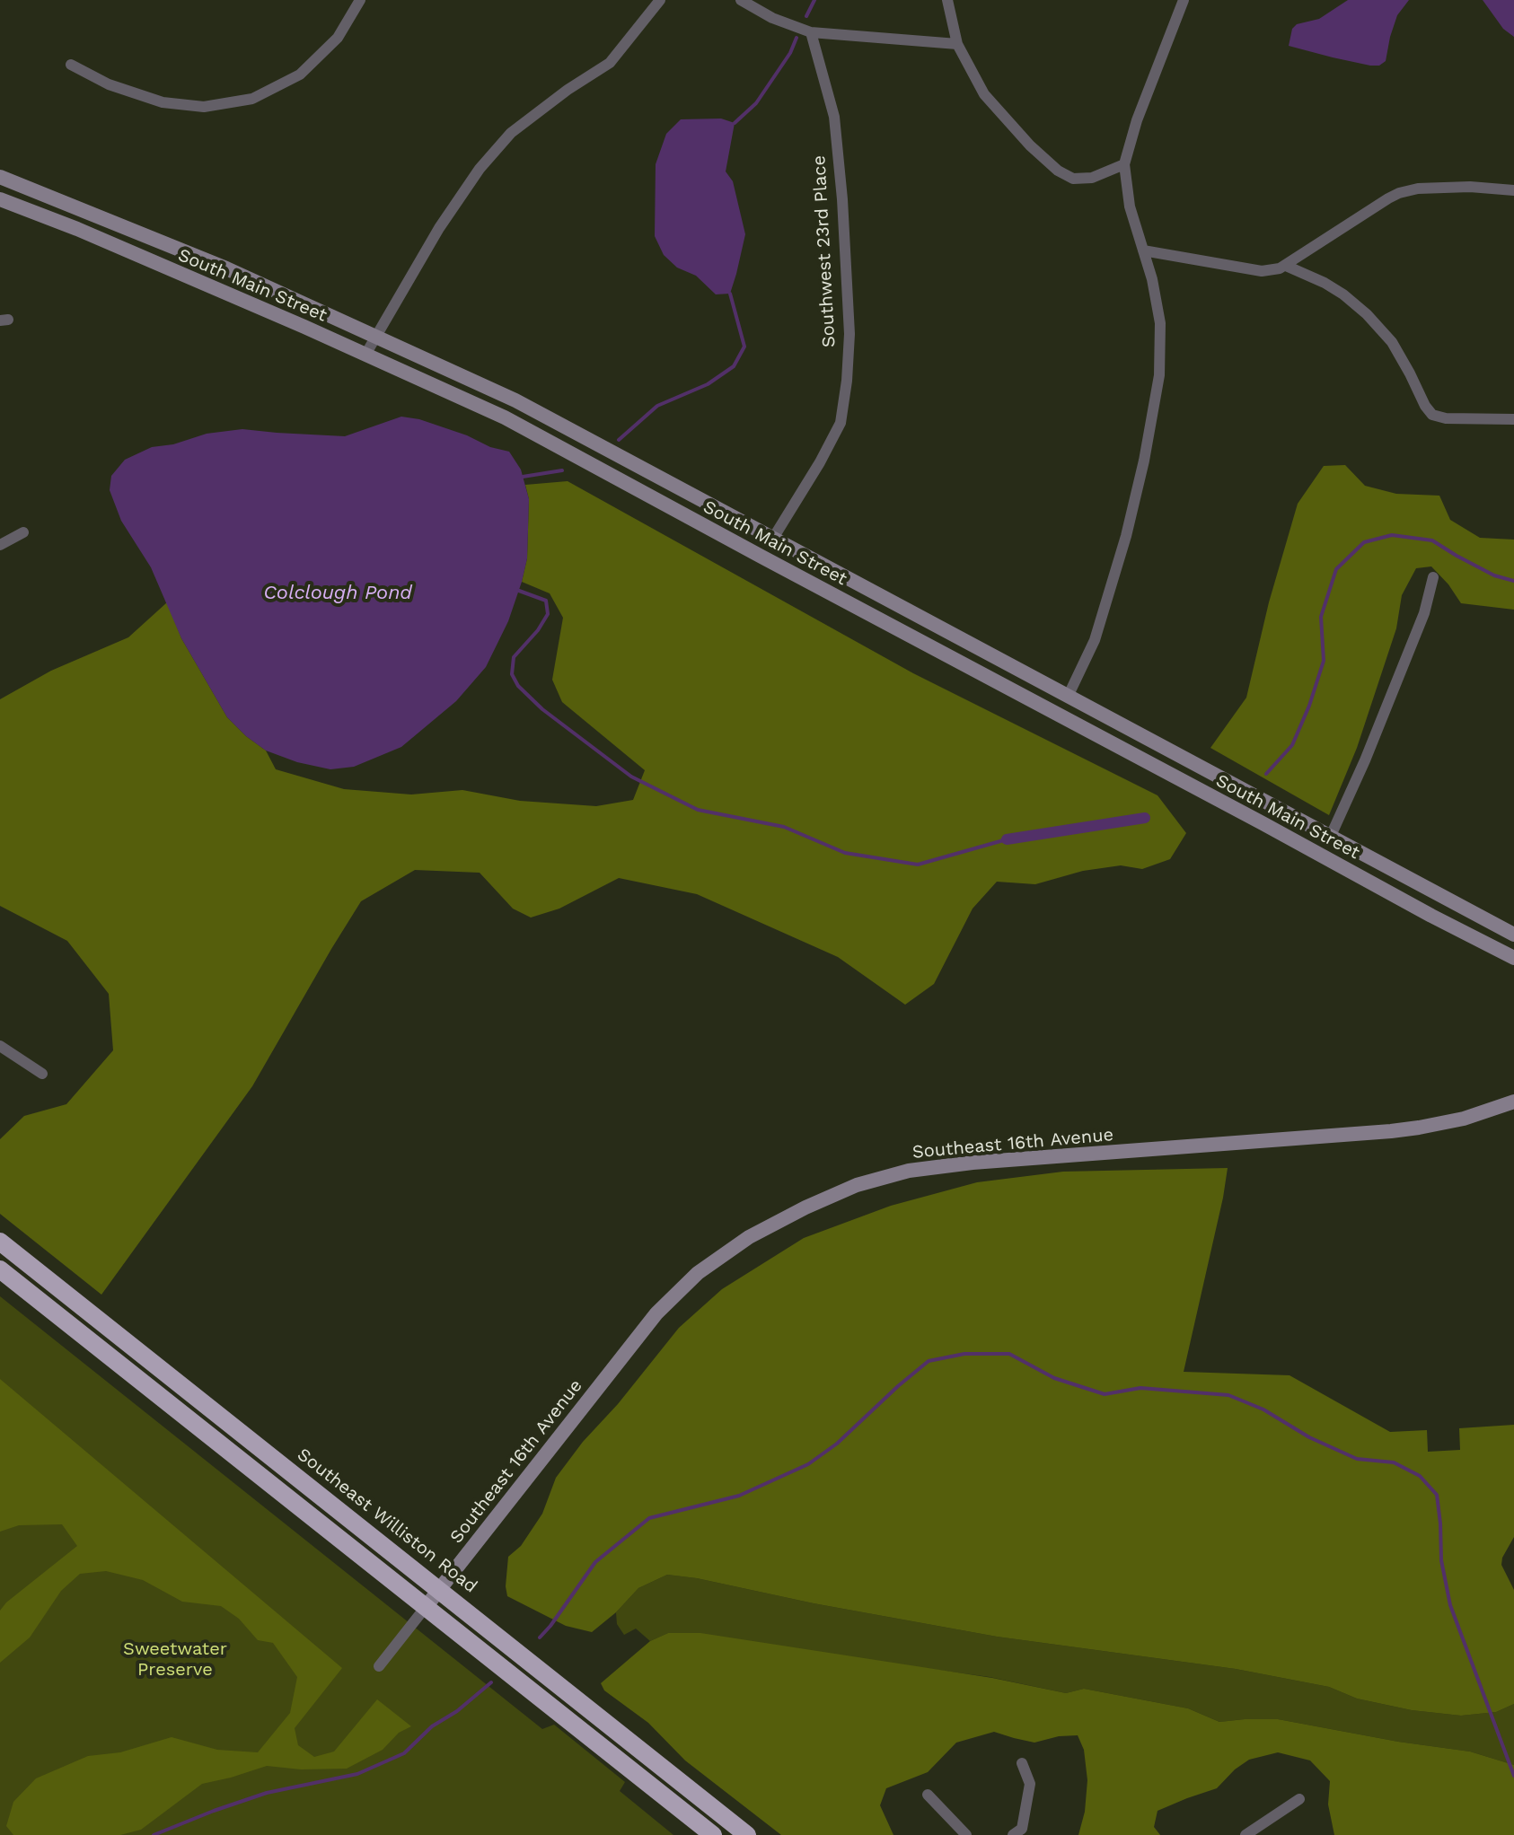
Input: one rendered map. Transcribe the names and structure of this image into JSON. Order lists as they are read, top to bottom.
{
  "streets": {
    "highway": ["Southeast Williston Road"],
    "main road": ["South Main Street", "Southeast 16th Avenue"],
    "street": ["Southwest 23rd Place"]
  },
  "crossings": [
    ["Southwest 23rd Place", "South Main Street"],
    ["Southeast 16th Avenue", "Southeast Williston Road"]
  ],
  "water": ["Colclough Pond"],
  "parks": ["Sweetwater Preserve"]
}
